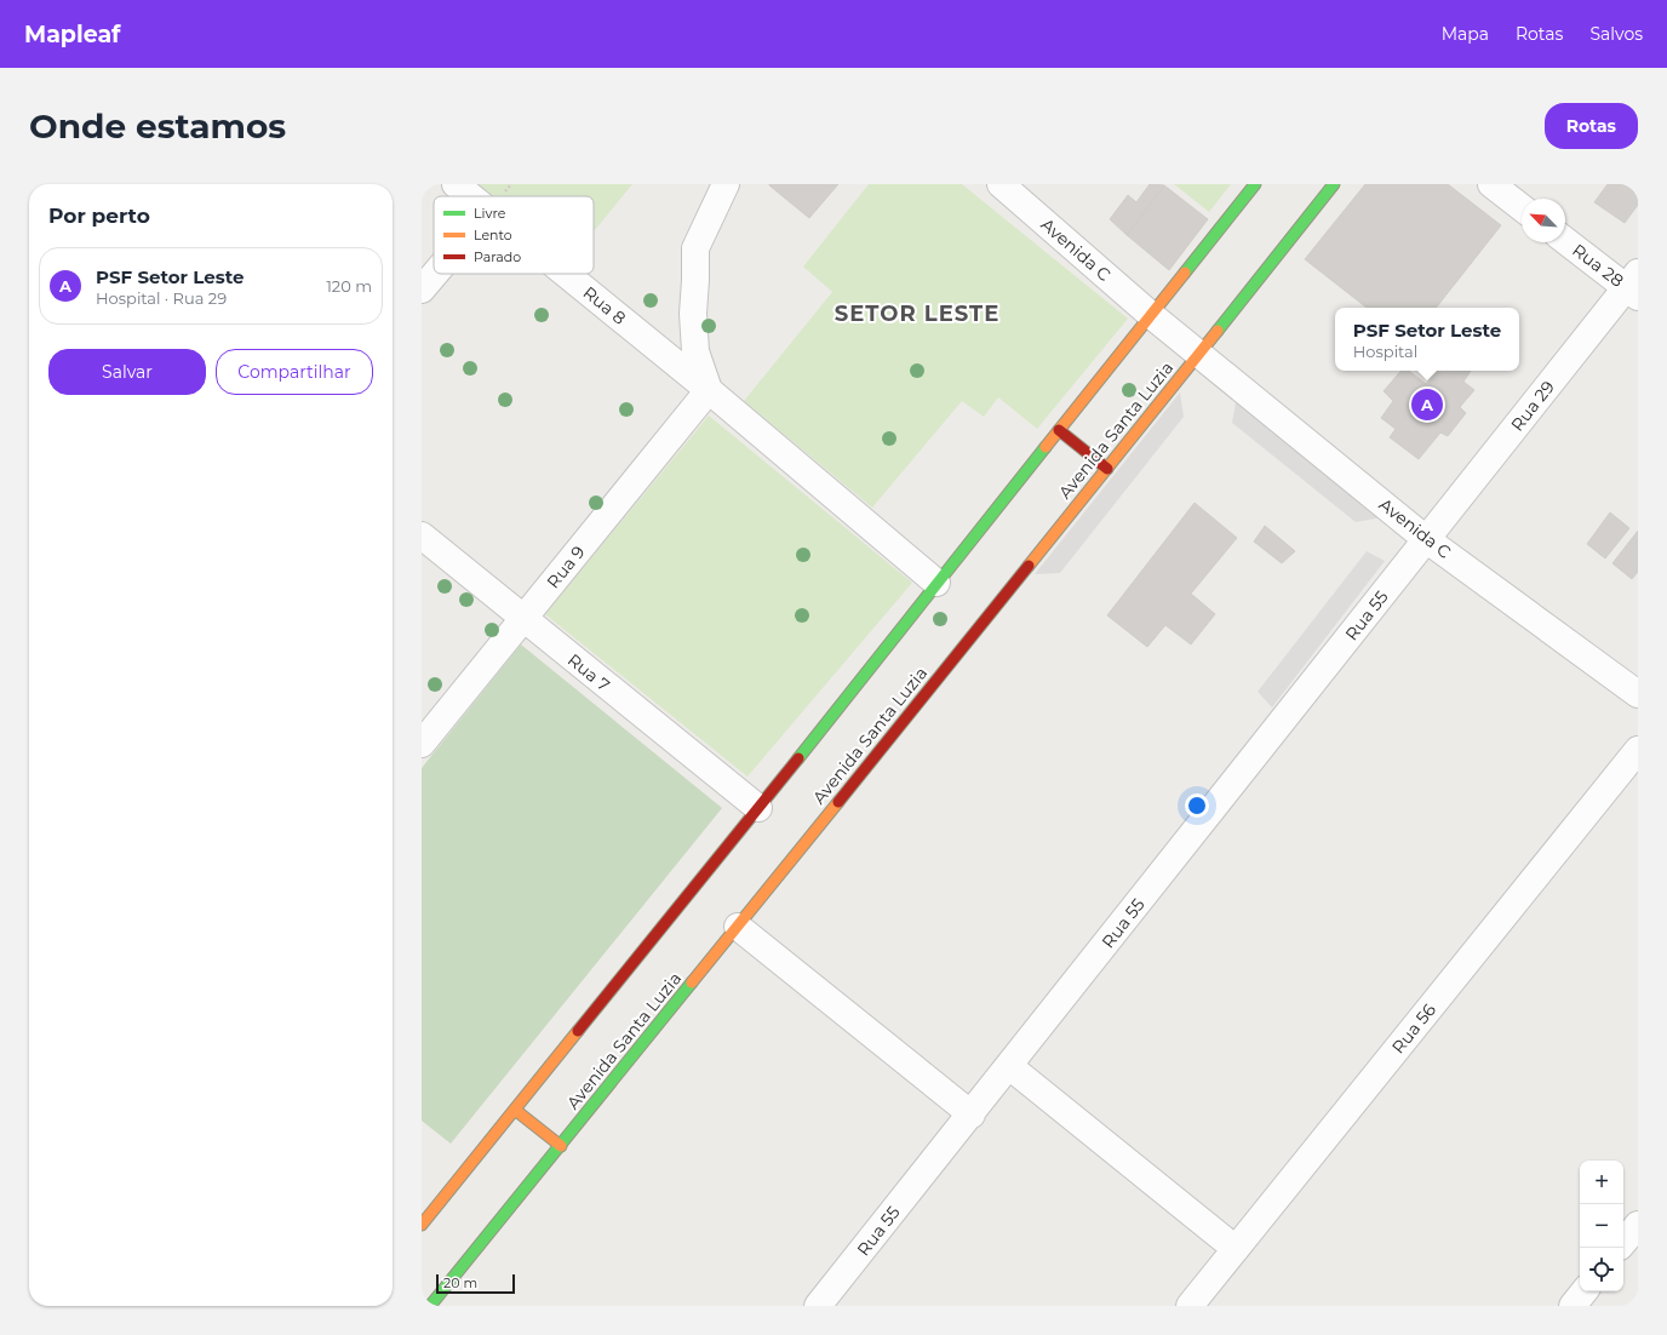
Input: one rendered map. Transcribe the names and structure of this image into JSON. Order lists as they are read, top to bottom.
{
  "streets": {
    "street": [
      "Avenida C",
      "Rua 28",
      "Rua 8",
      "Rua 29",
      "Avenida Santa Luzia",
      "Rua 9",
      "Rua 55",
      "Rua 7",
      "Rua 56"
    ]
  },
  "crossings": [
    ["Avenida C", "Rua 29"],
    ["Avenida C", "Avenida Santa Luzia"],
    ["Avenida C", "Rua 55"],
    ["Rua 28", "Rua 29"],
    ["Rua 8", "Rua 9"],
    ["Rua 29", "Rua 55"],
    ["Rua 9", "Rua 7"]
  ],
  "districts": ["SETOR LESTE"],
  "legend": ["Livre", "Lento", "Parado"],
  "scale_bar": "20 m",
  "north": "top left",
  "page": {
    "header": "Mapleaf",
    "nav": ["Mapa", "Rotas", "Salvos"],
    "buttons": [
      "Rotas",
      ["Salvar", "Compartilhar"]
    ],
    "title": "Onde estamos",
    "heading": "Por perto",
    "list": [
      {
        "mark": "A",
        "name": "PSF Setor Leste",
        "note": "Hospital · Rua 29",
        "value": "120 m"
      }
    ],
    "popup": ["PSF Setor Leste", "Hospital"],
    "pins": "A",
    "map_buttons": ["+", "−"],
    "scale": "20 m"
  }
}
